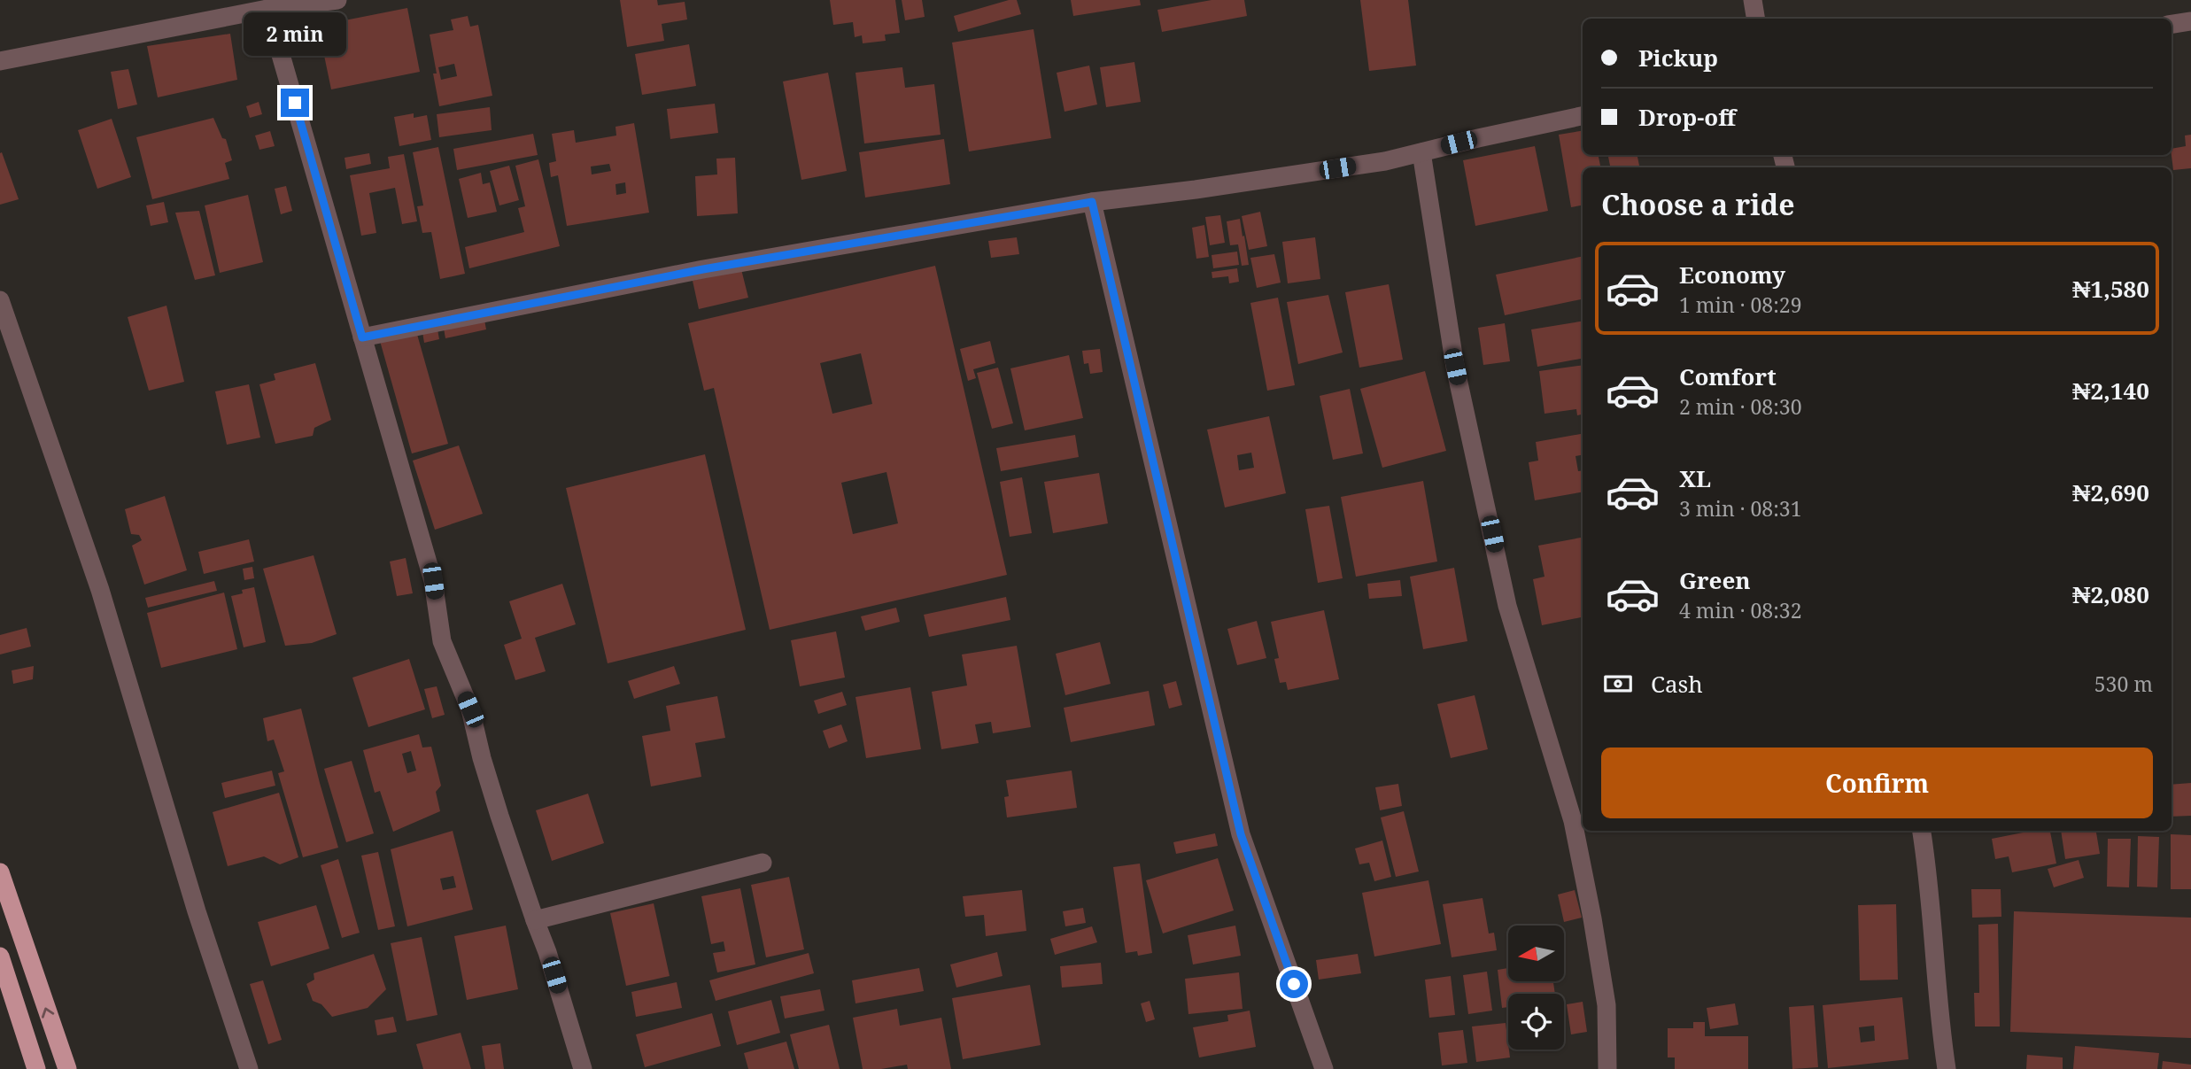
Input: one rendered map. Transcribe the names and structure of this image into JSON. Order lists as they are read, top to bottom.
{
  "north": "left",
  "page": {
    "bubble": "2 min",
    "banner": ["Pickup", "Drop-off"],
    "heading": "Choose a ride",
    "list": [
      {
        "name": "Economy",
        "note": "1 min · 08:29",
        "value": "₦1,580"
      },
      {
        "name": "Comfort",
        "note": "2 min · 08:30",
        "value": "₦2,140"
      },
      {
        "name": "XL",
        "note": "3 min · 08:31",
        "value": "₦2,690"
      },
      {
        "name": "Green",
        "note": "4 min · 08:32",
        "value": "₦2,080"
      }
    ],
    "pay": ["Cash", "530 m"],
    "buttons": "Confirm"
  }
}
